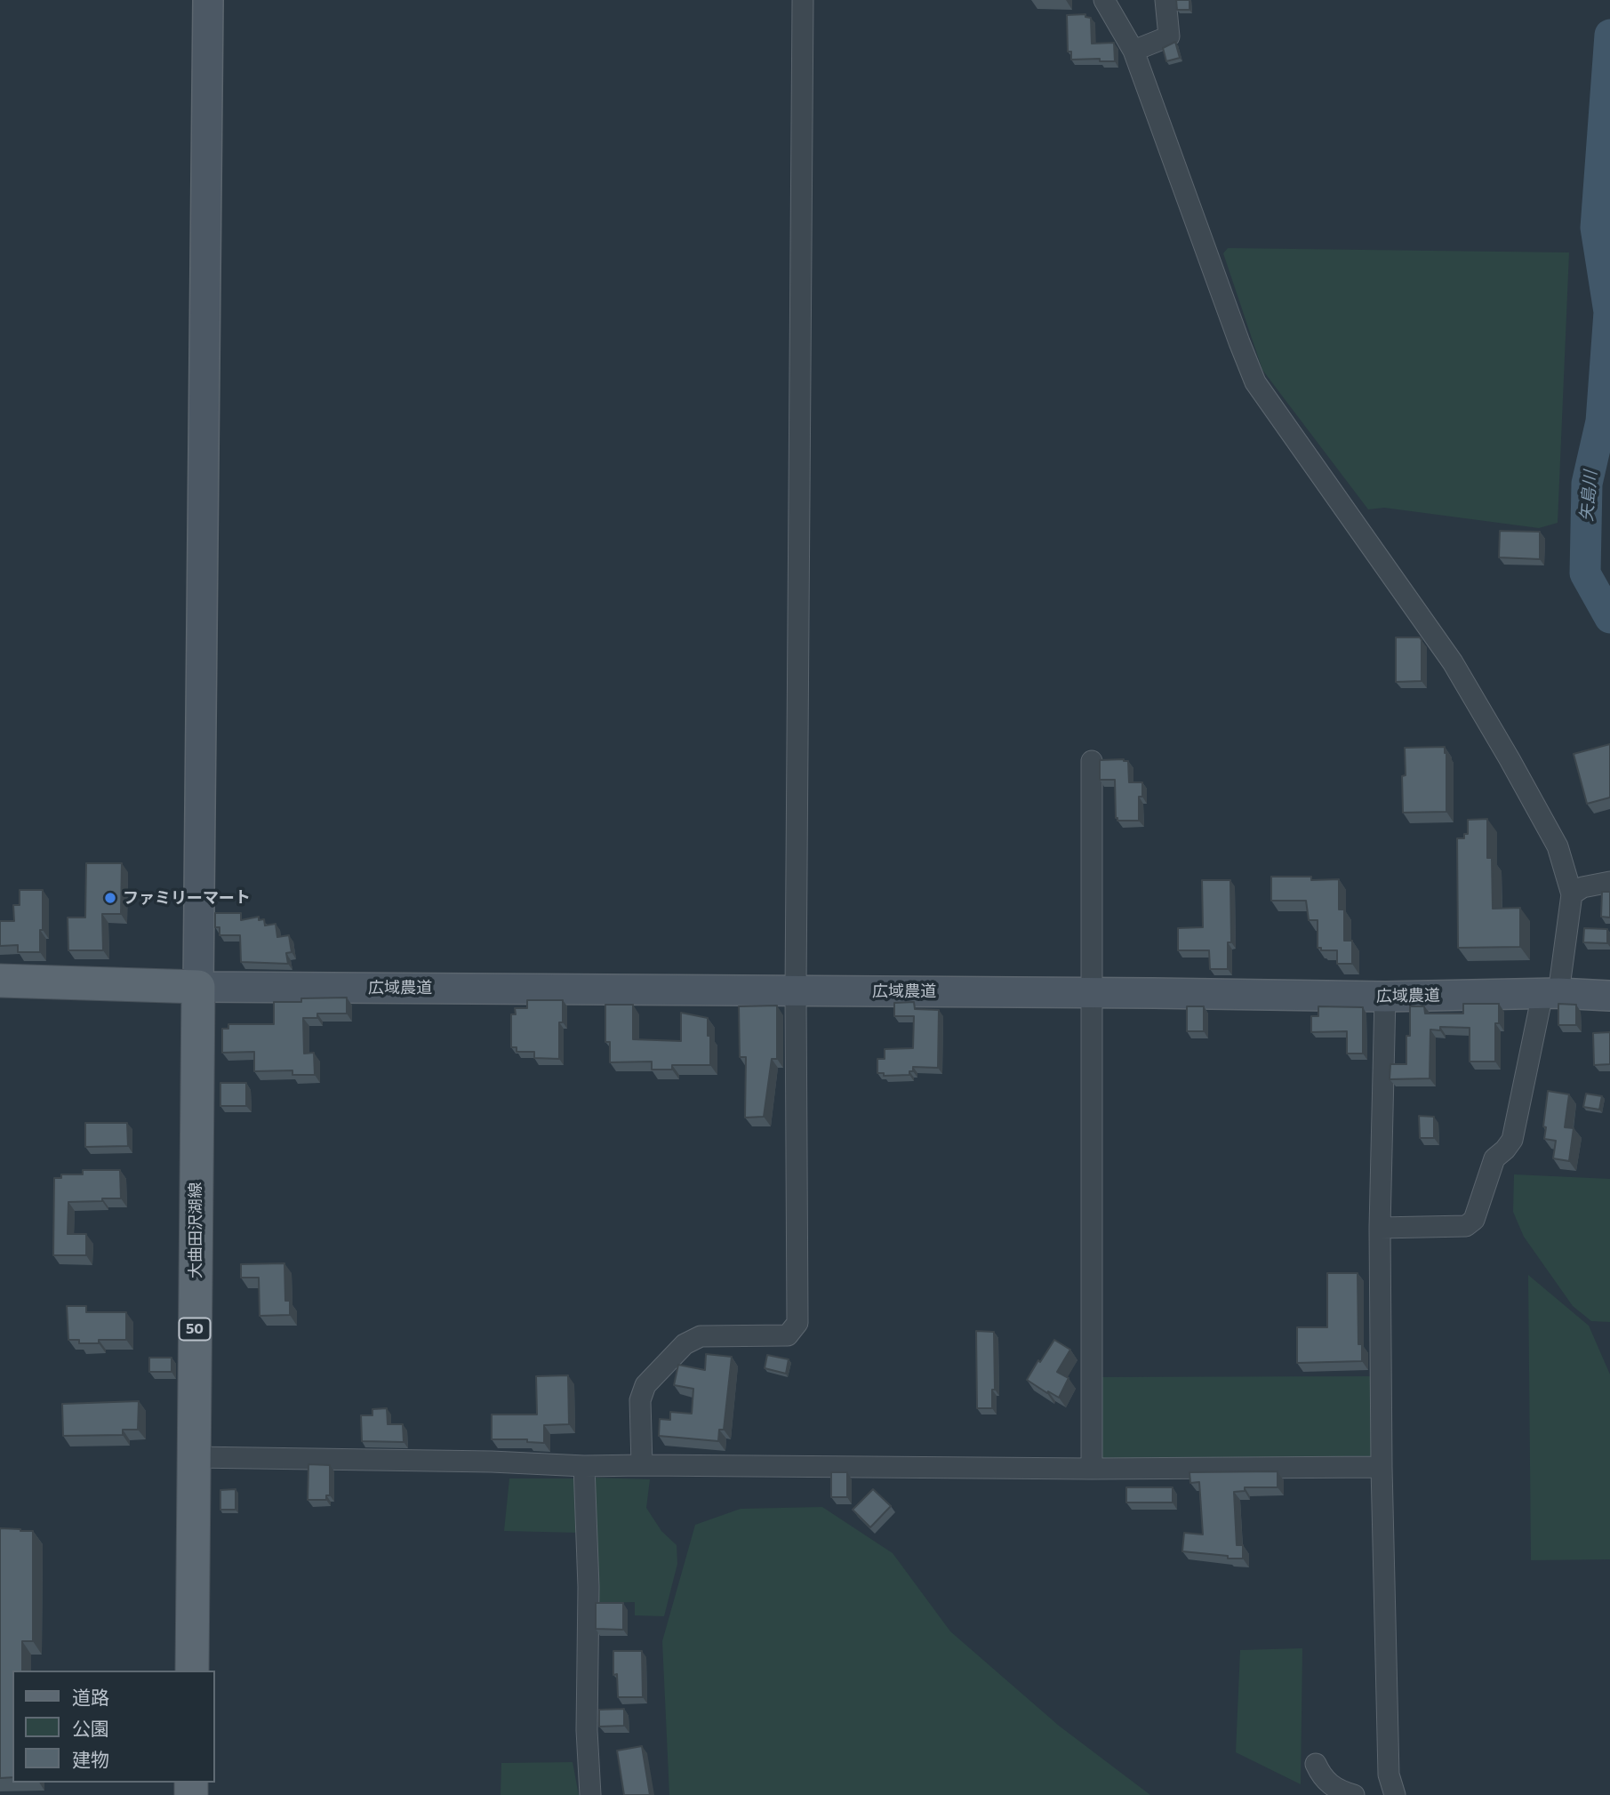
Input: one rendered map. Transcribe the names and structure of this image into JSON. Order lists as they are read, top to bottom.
{
  "streets": {
    "main road": ["大曲田沢湖線", "50"],
    "street": ["広域農道"]
  },
  "crossings": [
    ["広域農道", "大曲田沢湖線"]
  ],
  "water": ["矢島川"],
  "places": ["ファミリーマート"],
  "legend": ["道路", "公園", "建物"]
}
